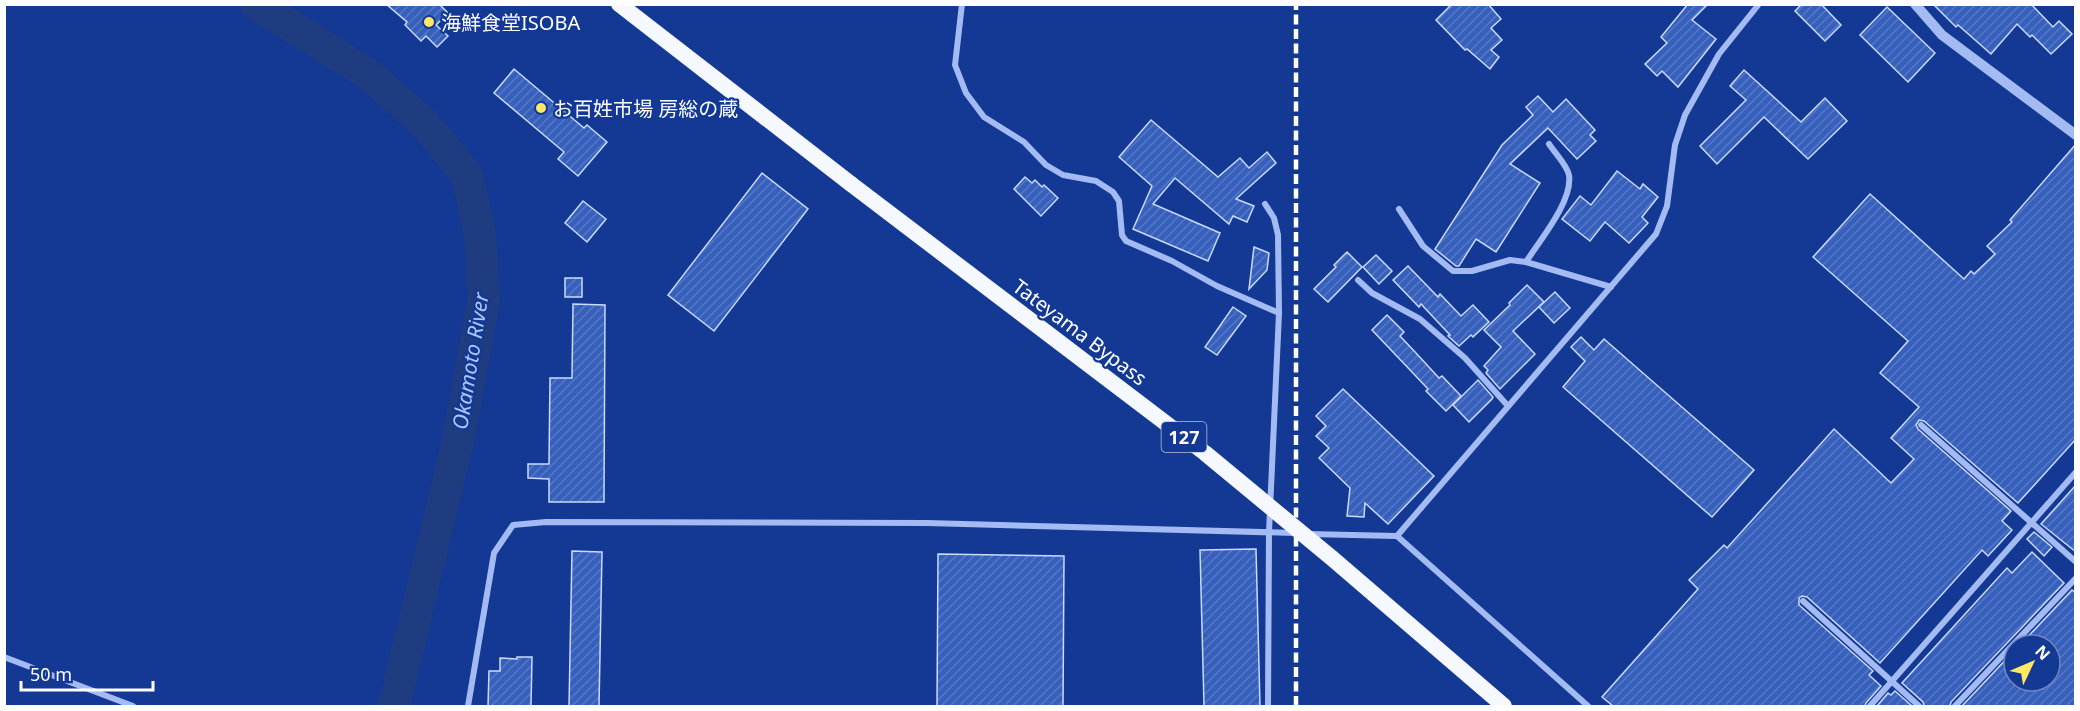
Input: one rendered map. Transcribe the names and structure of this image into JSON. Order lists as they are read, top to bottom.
{
  "streets": {
    "highway": ["Tateyama Bypass", "127"]
  },
  "water": ["Okamoto River"],
  "places": ["海鮮食堂ISOBA", "お百姓市場 房総の蔵"],
  "scale_bar": "50 m",
  "north": "top right"
}
